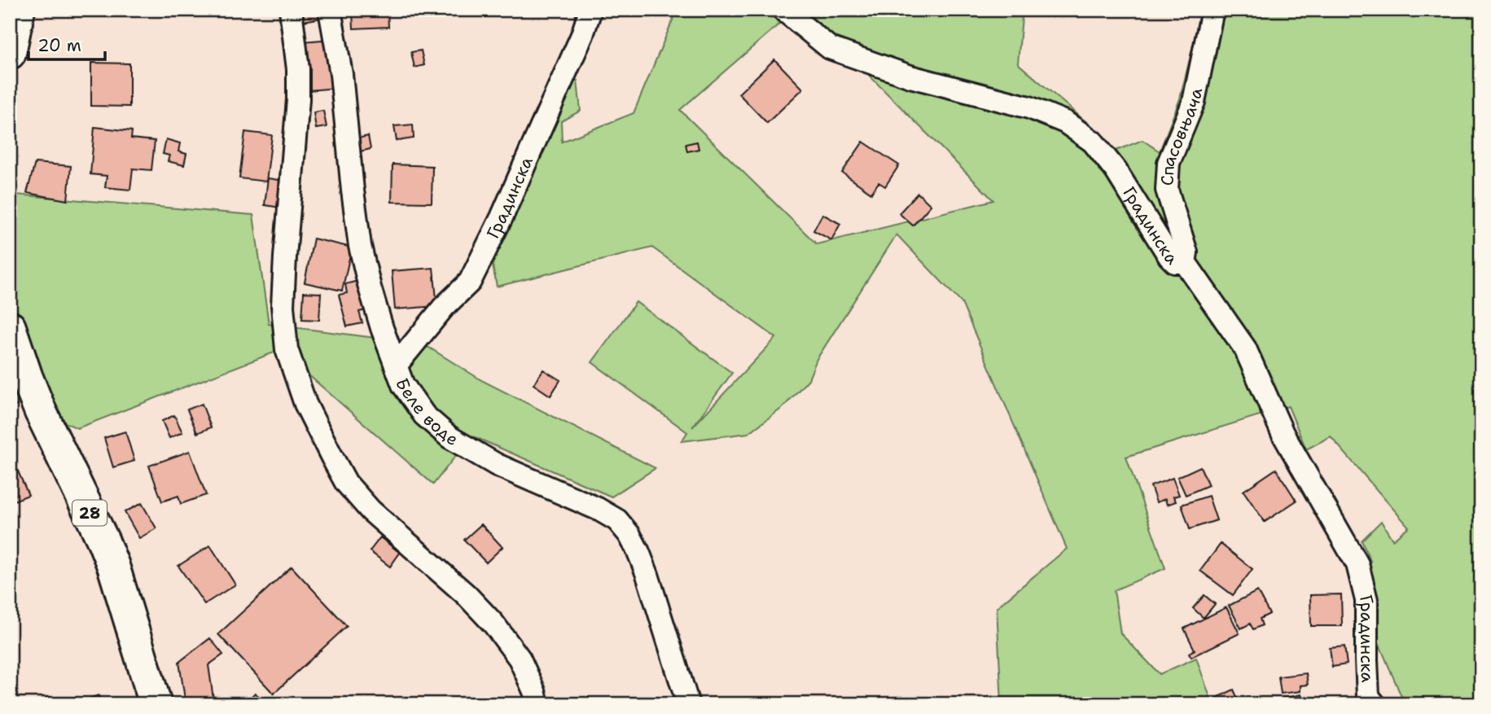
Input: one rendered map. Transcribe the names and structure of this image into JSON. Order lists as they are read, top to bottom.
{
  "streets": {
    "main road": ["28"],
    "street": ["Спасовњача", "Градинска", "Беле воде"]
  },
  "crossings": [
    ["Спасовњача", "Градинска"],
    ["Градинска", "Беле воде"]
  ],
  "scale_bar": "20 m"
}
